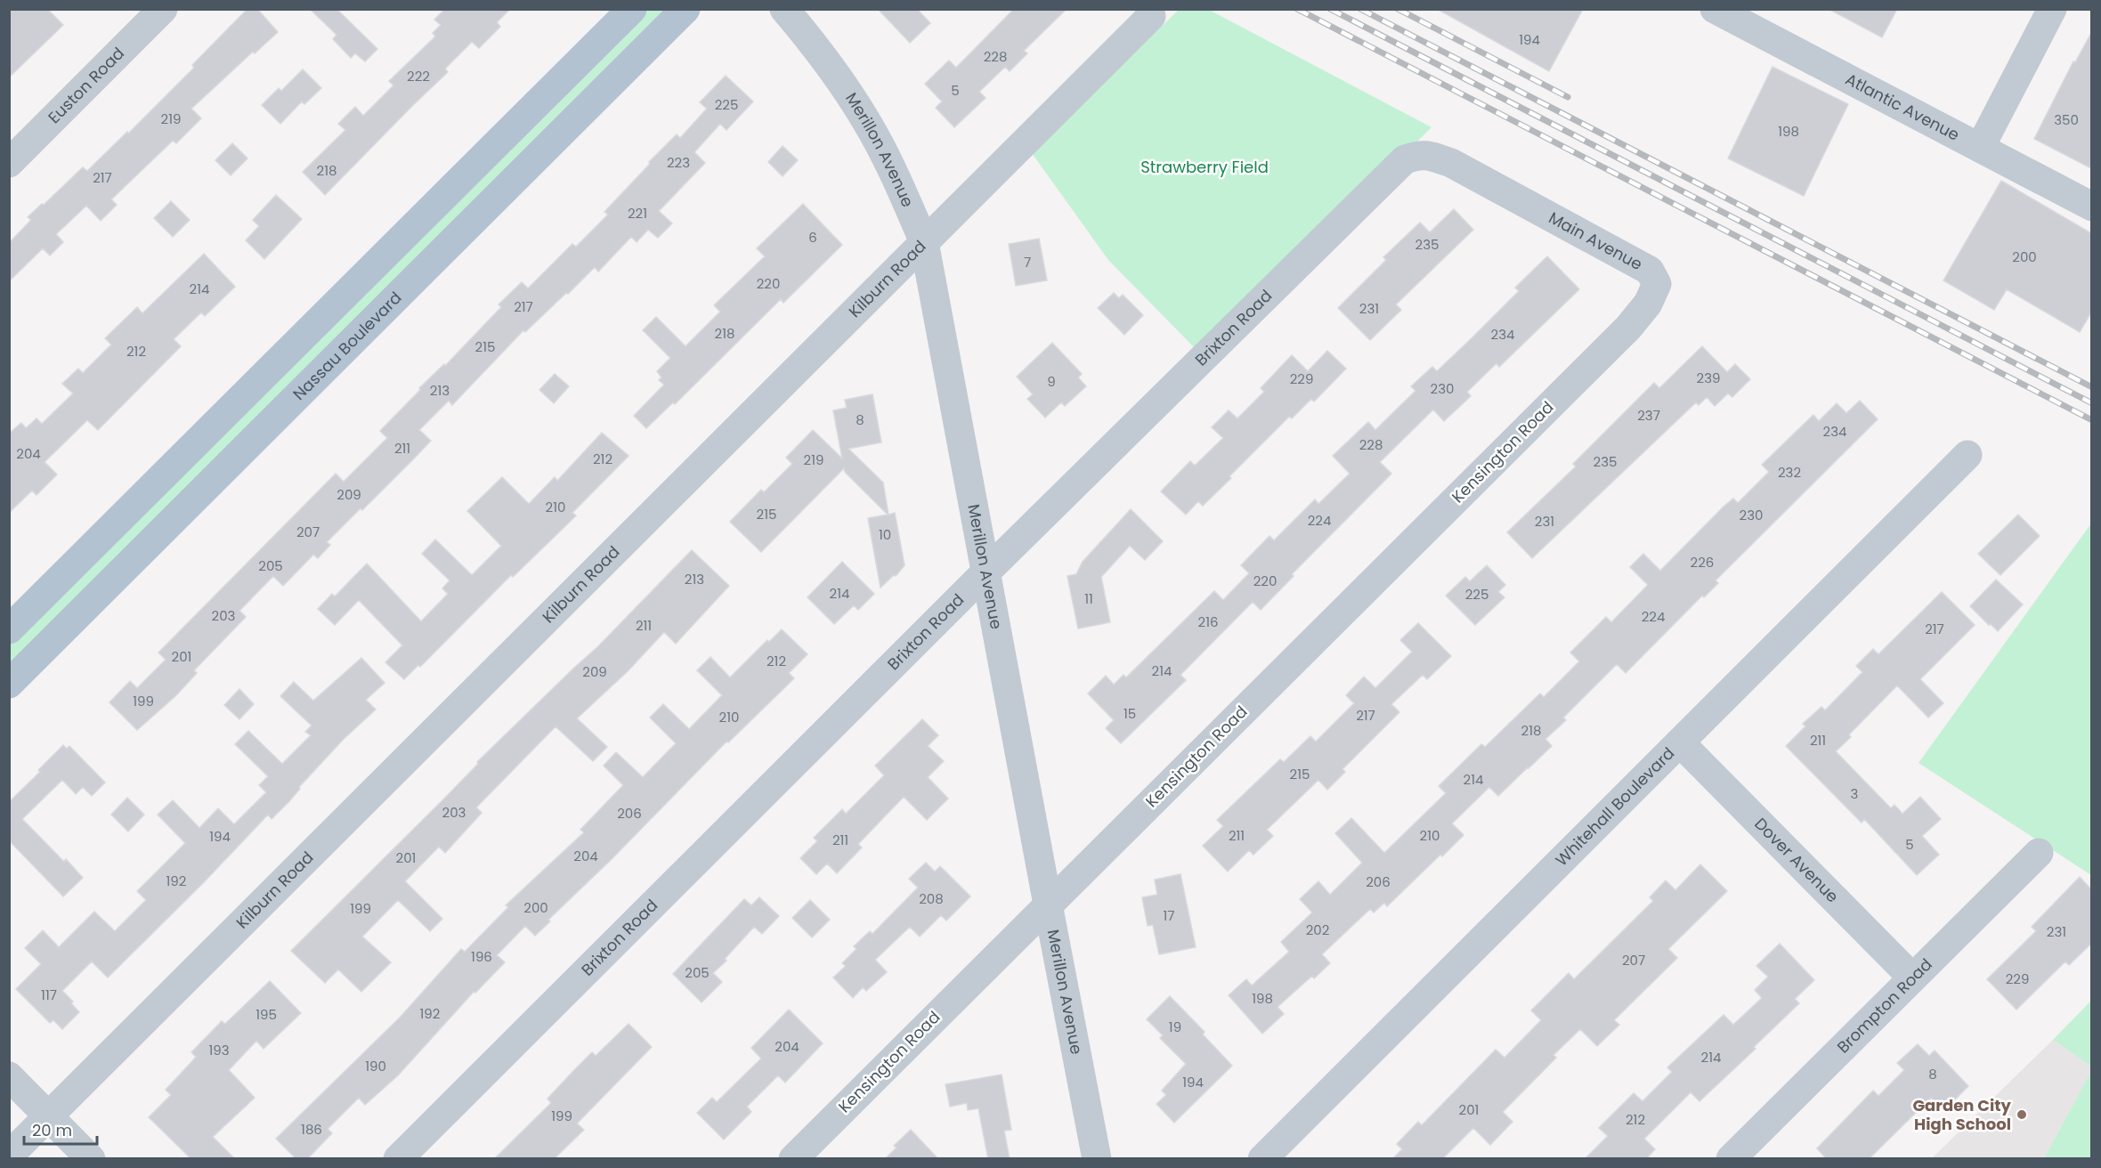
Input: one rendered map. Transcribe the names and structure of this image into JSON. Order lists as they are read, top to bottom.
{
  "streets": {
    "main road": ["Nassau Boulevard"],
    "street": [
      "Euston Road",
      "Atlantic Avenue",
      "Merillon Avenue",
      "Main Avenue",
      "Kilburn Road",
      "Brixton Road",
      "Kensington Road",
      "Whitehall Boulevard",
      "Dover Avenue",
      "Brompton Road"
    ]
  },
  "crossings": [
    ["Merillon Avenue", "Kilburn Road"],
    ["Merillon Avenue", "Brixton Road"],
    ["Merillon Avenue", "Kensington Road"],
    ["Main Avenue", "Brixton Road"],
    ["Main Avenue", "Kensington Road"],
    ["Whitehall Boulevard", "Dover Avenue"],
    ["Dover Avenue", "Brompton Road"]
  ],
  "parks": ["Strawberry Field"],
  "places": ["Garden City High School"],
  "house_numbers": [
    "194",
    "228",
    "222",
    "5",
    "225",
    "219",
    "350",
    "198",
    "223",
    "218",
    "217",
    "221",
    "6",
    "235",
    "200",
    "7",
    "220",
    "214",
    "217",
    "231",
    "218",
    "234",
    "215",
    "212",
    "239",
    "229",
    "9",
    "230",
    "213",
    "237",
    "8",
    "234",
    "228",
    "211",
    "204",
    "212",
    "219",
    "235",
    "232",
    "209",
    "210",
    "215",
    "230",
    "224",
    "231",
    "207",
    "10",
    "226",
    "205",
    "213",
    "220",
    "214",
    "225",
    "11",
    "203",
    "224",
    "216",
    "211",
    "217",
    "201",
    "212",
    "214",
    "209",
    "199",
    "15",
    "217",
    "210",
    "218",
    "211",
    "215",
    "214",
    "3",
    "203",
    "206",
    "211",
    "210",
    "194",
    "211",
    "5",
    "204",
    "201",
    "192",
    "206",
    "208",
    "200",
    "199",
    "17",
    "202",
    "231",
    "196",
    "207",
    "205",
    "229",
    "117",
    "198",
    "192",
    "195",
    "19",
    "204",
    "193",
    "214",
    "190",
    "8",
    "194",
    "201",
    "199",
    "212",
    "186"
  ],
  "scale_bar": "20 m"
}
